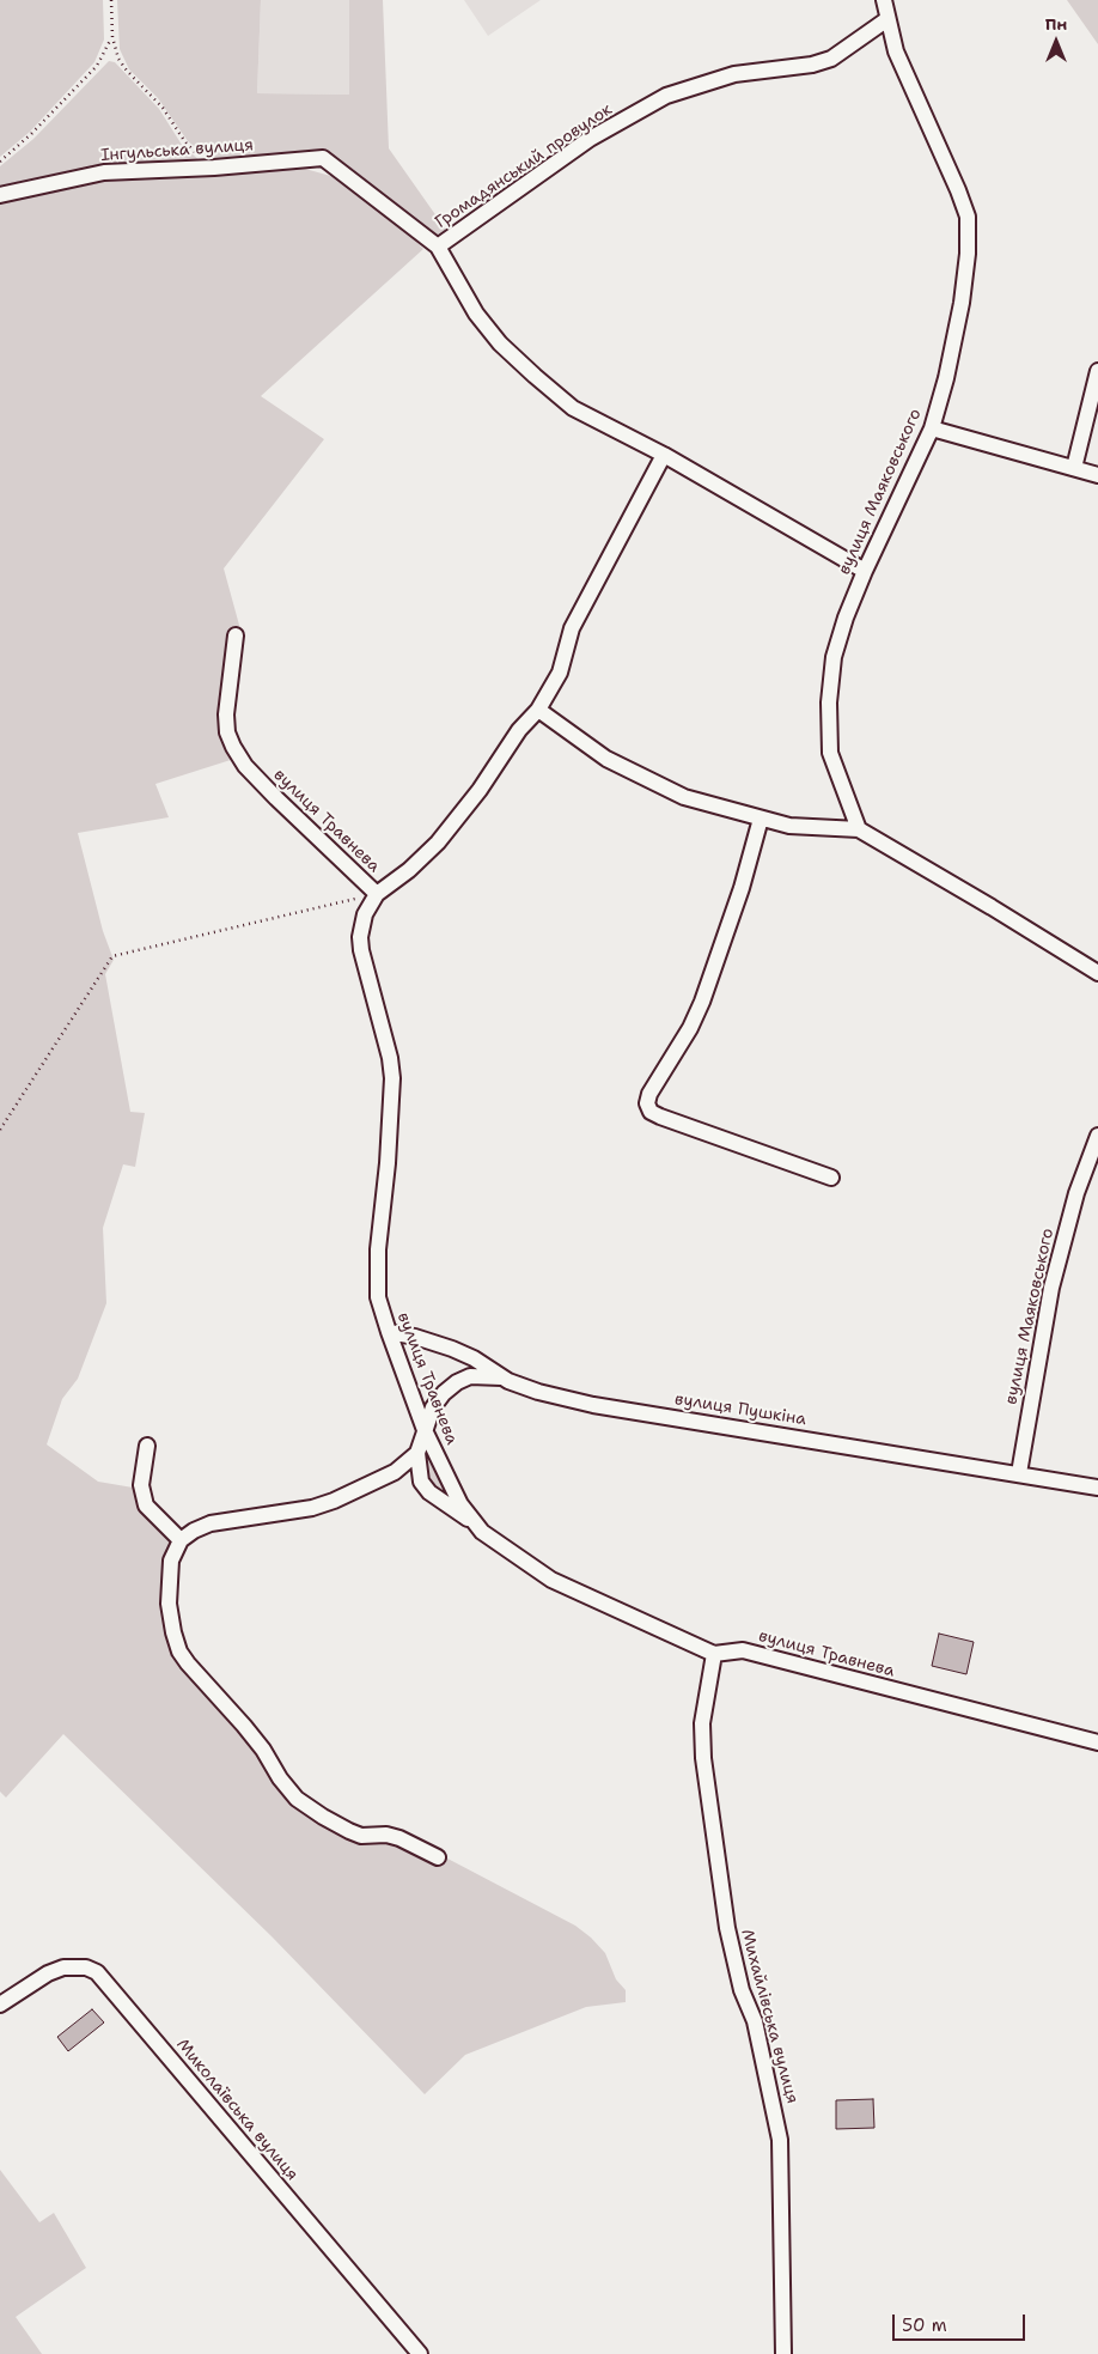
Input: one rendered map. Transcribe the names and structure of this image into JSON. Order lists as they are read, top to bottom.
{
  "streets": {
    "street": [
      "Інгульська вулиця",
      "Громадянський провулок",
      "вулиця Маяковського",
      "вулиця Травнева",
      "вулиця Пушкіна",
      "Михайлівська вулиця",
      "Миколаївська вулиця"
    ]
  },
  "crossings": [
    ["Інгульська вулиця", "Громадянський провулок"],
    ["Громадянський провулок", "вулиця Маяковського"],
    ["вулиця Маяковського", "вулиця Пушкіна"],
    ["вулиця Травнева", "вулиця Пушкіна"],
    ["вулиця Травнева", "Михайлівська вулиця"]
  ],
  "scale_bar": "50 m",
  "north": "top"
}
